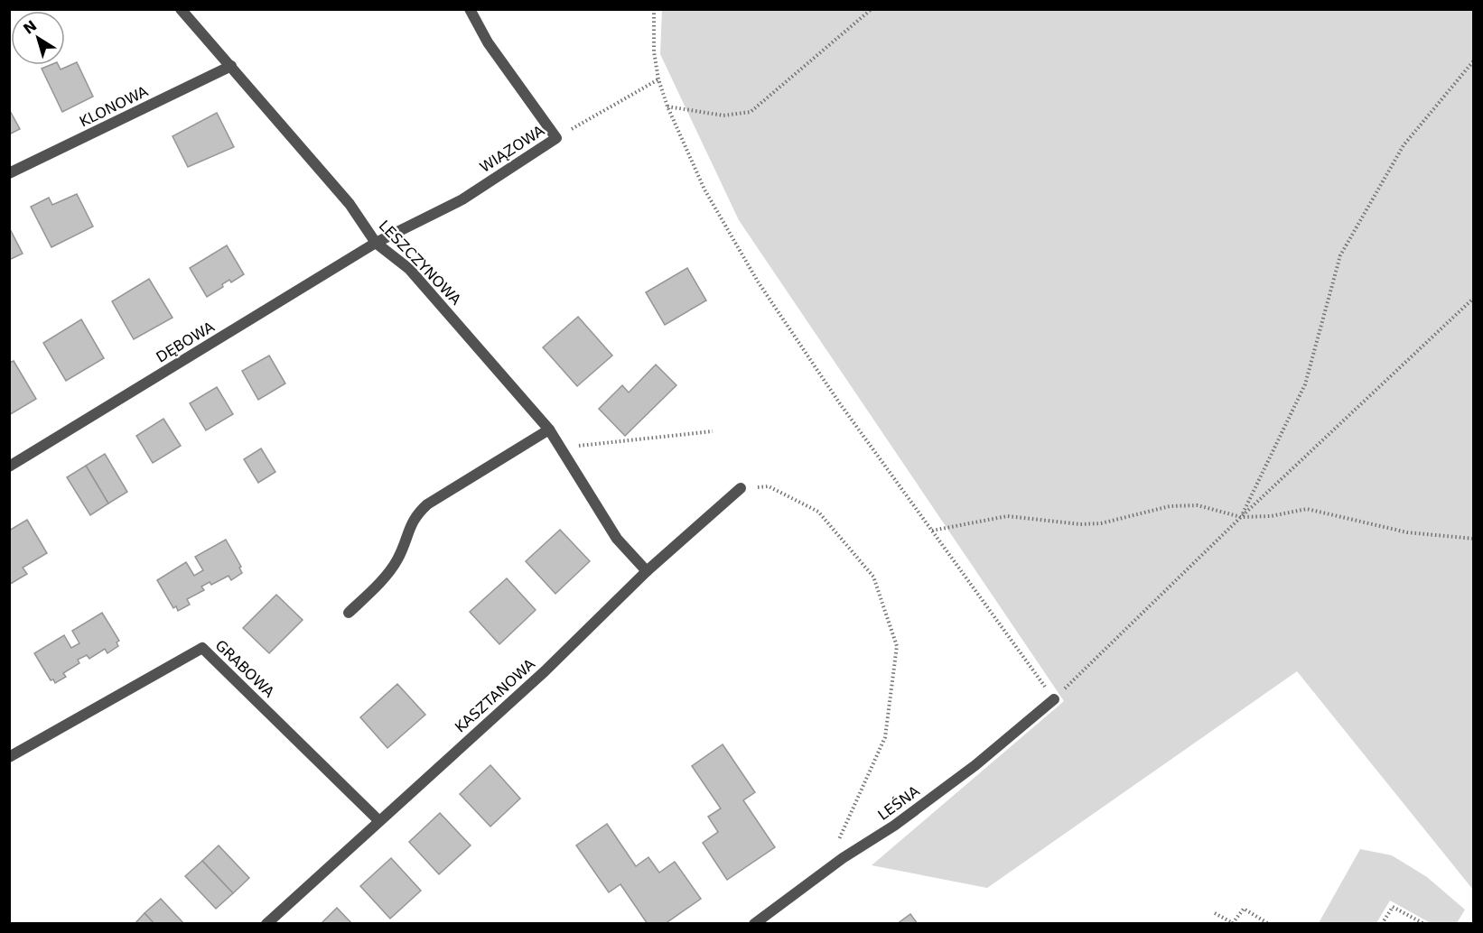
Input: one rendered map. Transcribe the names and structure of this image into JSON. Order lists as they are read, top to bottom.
{
  "streets": {
    "street": [
      "KLONOWA",
      "WIĄZOWA",
      "LESZCZYNOWA",
      "DĘBOWA",
      "GRABOWA",
      "KASZTANOWA",
      "LEŚNA"
    ]
  },
  "crossings": [
    ["KLONOWA", "LESZCZYNOWA"],
    ["WIĄZOWA", "LESZCZYNOWA"],
    ["WIĄZOWA", "DĘBOWA"],
    ["LESZCZYNOWA", "DĘBOWA"],
    ["LESZCZYNOWA", "KASZTANOWA"],
    ["GRABOWA", "KASZTANOWA"]
  ],
  "north": "top left"
}
